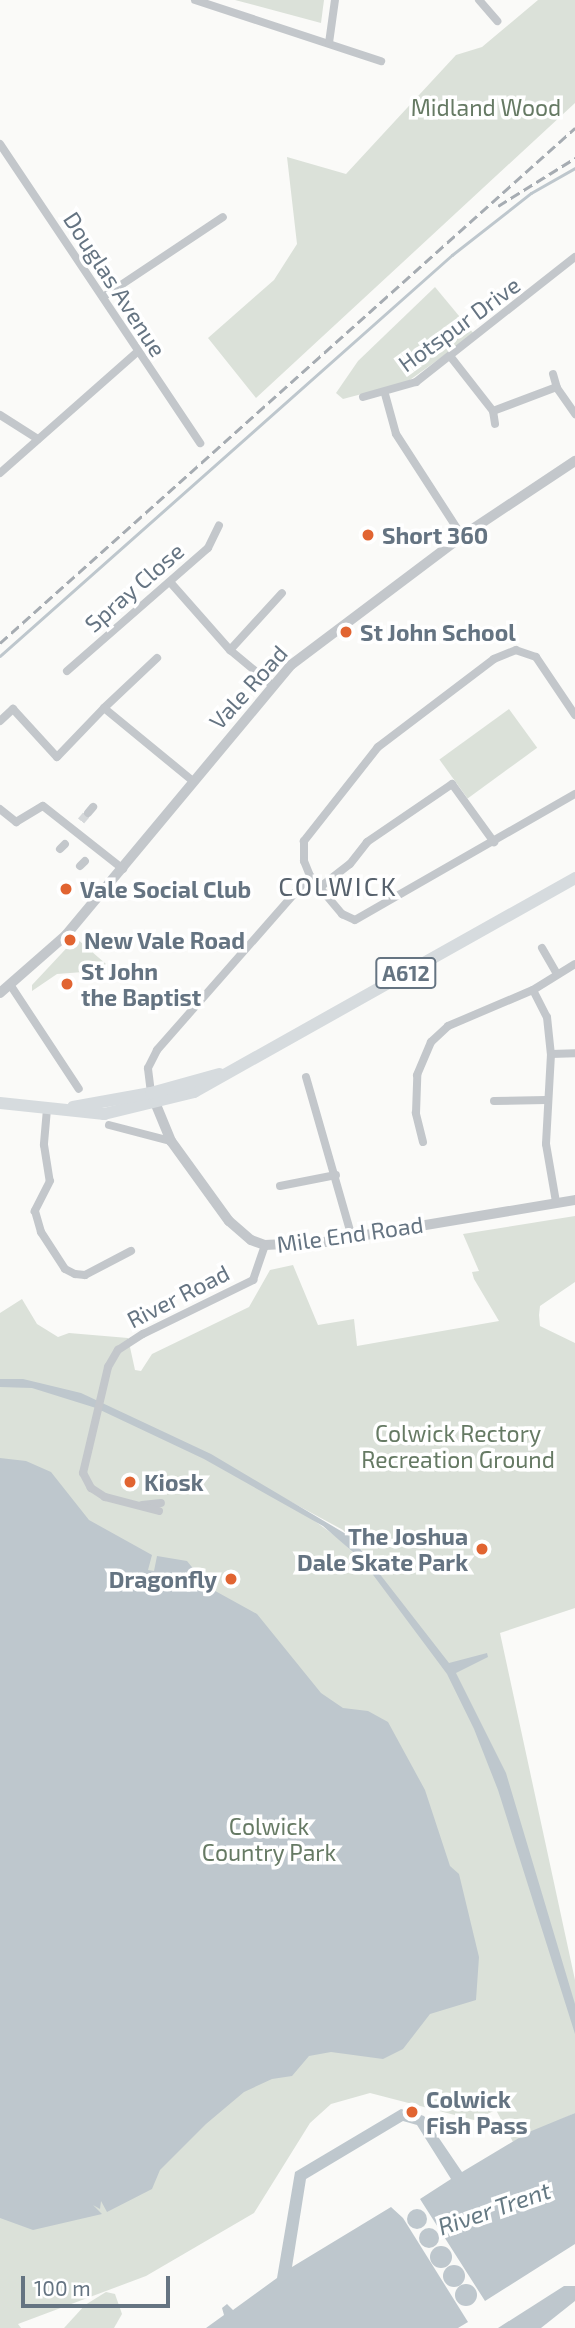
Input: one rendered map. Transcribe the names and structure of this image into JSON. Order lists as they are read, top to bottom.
{
  "streets": {
    "main road": ["A612"],
    "street": [
      "Douglas Avenue",
      "Hotspur Drive",
      "Spray Close",
      "Vale Road",
      "Mile End Road",
      "River Road"
    ]
  },
  "crossings": [
    ["A612", "Mile End Road"],
    ["Mile End Road", "River Road"]
  ],
  "districts": ["COLWICK"],
  "water": ["River Trent"],
  "parks": ["Midland Wood", "Colwick Rectory Recreation Ground", "Colwick Country Park"],
  "places": [
    "Short 360",
    "St John School",
    "Vale Social Club",
    "New Vale Road",
    "St John the Baptist",
    "Kiosk",
    "The Joshua Dale Skate Park",
    "Dragonfly",
    "Colwick Fish Pass"
  ],
  "scale_bar": "100 m"
}
